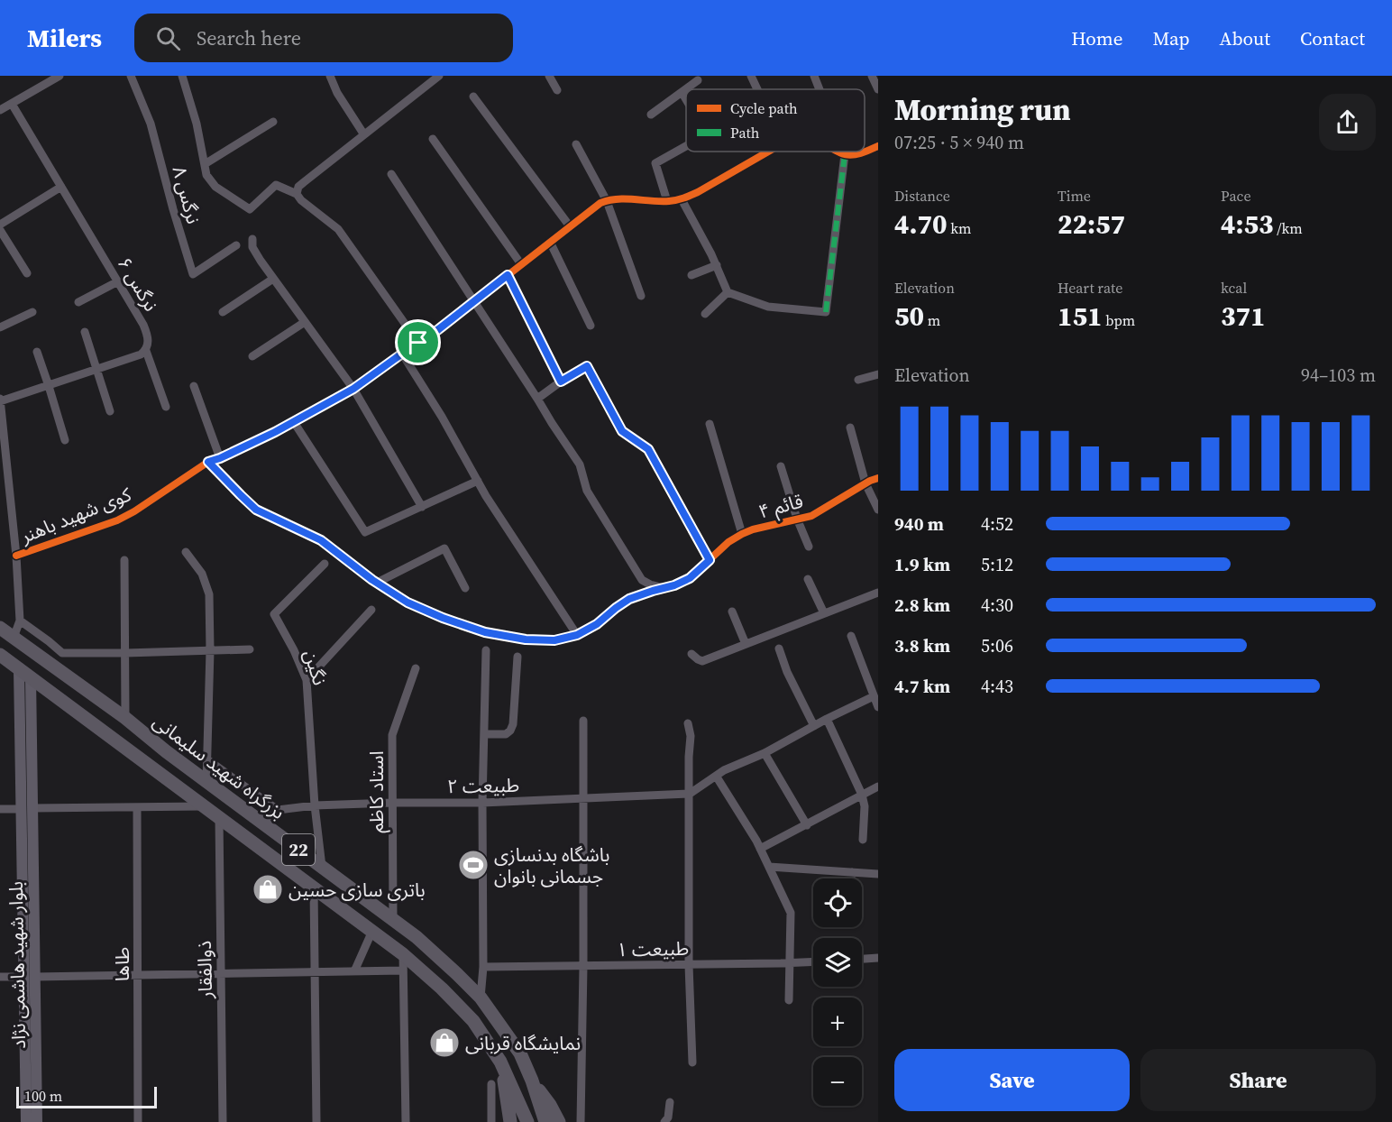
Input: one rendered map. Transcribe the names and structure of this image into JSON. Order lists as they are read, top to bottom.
{
  "streets": {
    "highway": ["بزرگراه شهید سلیمانی", "22"],
    "main road": ["بلوار شهید هاشمی نژاد"],
    "street": [
      "نرگس ۸",
      "نرگس ۶",
      "قائم ۴",
      "کوی شهید باهنر",
      "نگین",
      "طبیعت ۲",
      "استاد کاظم",
      "طبیعت ۱",
      "طاها",
      "ذوالفقار"
    ]
  },
  "crossings": [
    ["قائم ۴", "کوی شهید باهنر"],
    ["کوی شهید باهنر", "بزرگراه شهید سلیمانی"],
    ["نگین", "بزرگراه شهید سلیمانی"],
    ["نگین", "طبیعت ۲"],
    ["بزرگراه شهید سلیمانی", "استاد کاظم"],
    ["طبیعت ۲", "استاد کاظم"],
    ["22", "بلوار شهید هاشمی نژاد"],
    ["22", "ذوالفقار"]
  ],
  "places": {
    "sports": ["باشگاه بدنسازی جسمانی بانوان"],
    "shop": ["باتری سازی حسین", "نمایشگاه قربانی"]
  },
  "legend": ["Cycle path", "Path"],
  "scale_bar": "100 m",
  "page": {
    "header": "Milers",
    "search": "Search here",
    "nav": [
      "Home",
      "Map",
      "About",
      "Contact"
    ],
    "heading": ["Morning run", "07:25 · 5 × 940 m"],
    "stats": [
      ["Distance", "4.70 km"],
      ["Time", "22:57"],
      ["Pace", "4:53 /km"],
      ["Elevation", "50 m"],
      ["Heart rate", "151 bpm"],
      ["kcal", "371"]
    ],
    "chart": ["Elevation", "94–103 m"],
    "list": [
      {
        "name": "940 m",
        "note": "4:52"
      },
      {
        "name": "1.9 km",
        "note": "5:12"
      },
      {
        "name": "2.8 km",
        "note": "4:30"
      },
      {
        "name": "3.8 km",
        "note": "5:06"
      },
      {
        "name": "4.7 km",
        "note": "4:43"
      }
    ],
    "map_buttons": ["+", "−"],
    "buttons": ["Save", "Share"],
    "scale": "100 m"
  }
}
